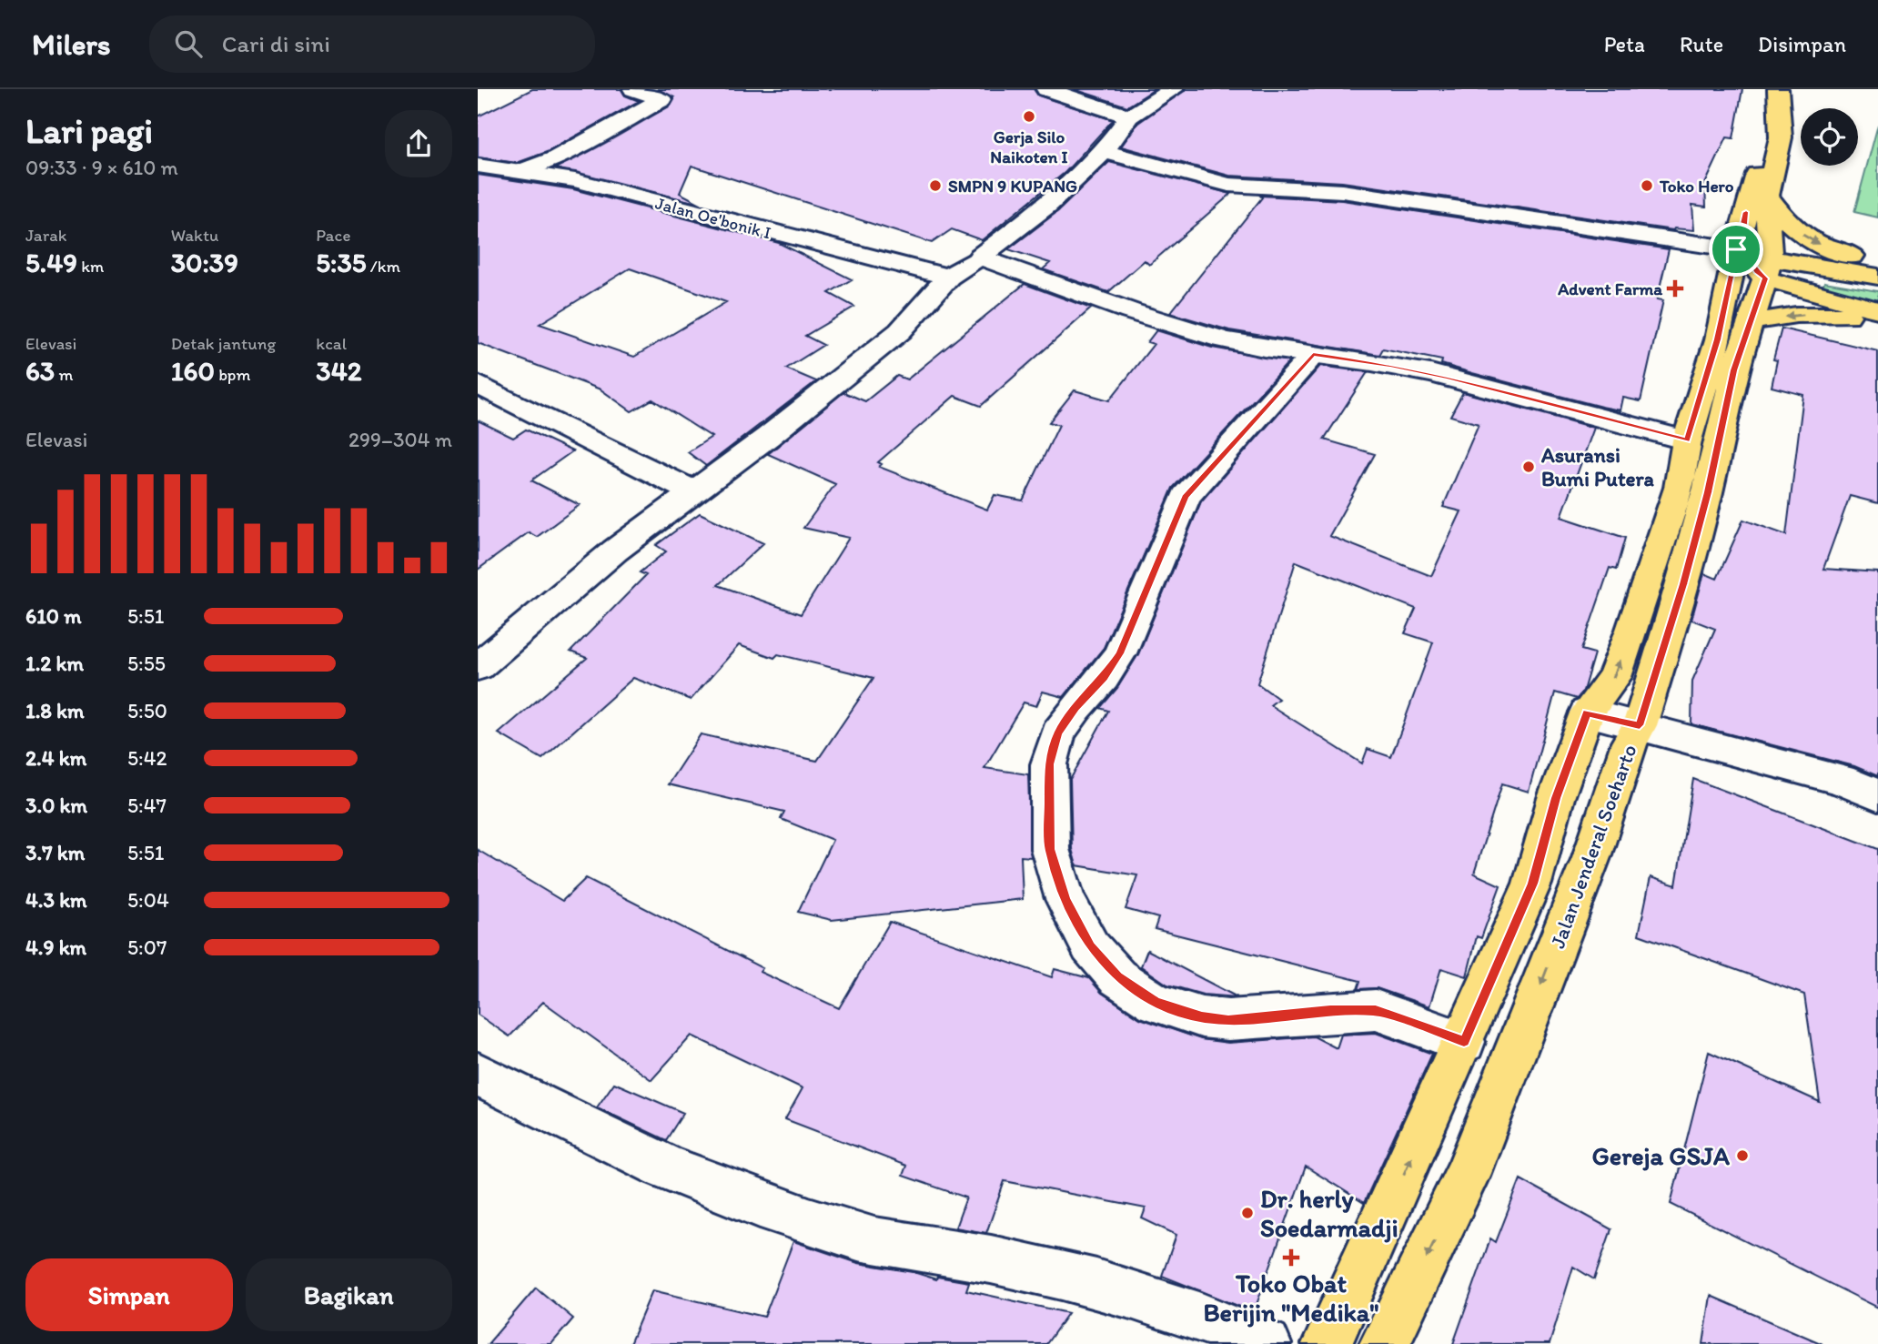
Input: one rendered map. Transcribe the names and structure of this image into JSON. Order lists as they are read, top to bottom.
{
  "streets": {
    "main road": ["Jalan Jenderal Soeharto"],
    "street": ["Jalan Oe'bonik I"]
  },
  "places": {
    "other": [
      "Gerja Silo Naikoten I",
      "SMPN 9 KUPANG",
      "Toko Hero",
      "Asuransi Bumi Putera",
      "Gereja GSJA",
      "Dr. herly Soedarmadji"
    ],
    "health": ["Advent Farma", "Toko Obat Berijin \"Medika\""]
  },
  "page": {
    "header": "Milers",
    "search": "Cari di sini",
    "nav": ["Peta", "Rute", "Disimpan"],
    "heading": ["Lari pagi", "09:33 · 9 × 610 m"],
    "stats": [
      ["Jarak", "5.49 km"],
      ["Waktu", "30:39"],
      ["Pace", "5:35 /km"],
      ["Elevasi", "63 m"],
      ["Detak jantung", "160 bpm"],
      ["kcal", "342"]
    ],
    "chart": ["Elevasi", "299–304 m"],
    "list": [
      {
        "name": "610 m",
        "note": "5:51"
      },
      {
        "name": "1.2 km",
        "note": "5:55"
      },
      {
        "name": "1.8 km",
        "note": "5:50"
      },
      {
        "name": "2.4 km",
        "note": "5:42"
      },
      {
        "name": "3.0 km",
        "note": "5:47"
      },
      {
        "name": "3.7 km",
        "note": "5:51"
      },
      {
        "name": "4.3 km",
        "note": "5:04"
      },
      {
        "name": "4.9 km",
        "note": "5:07"
      }
    ],
    "buttons": ["Simpan", "Bagikan"]
  }
}
